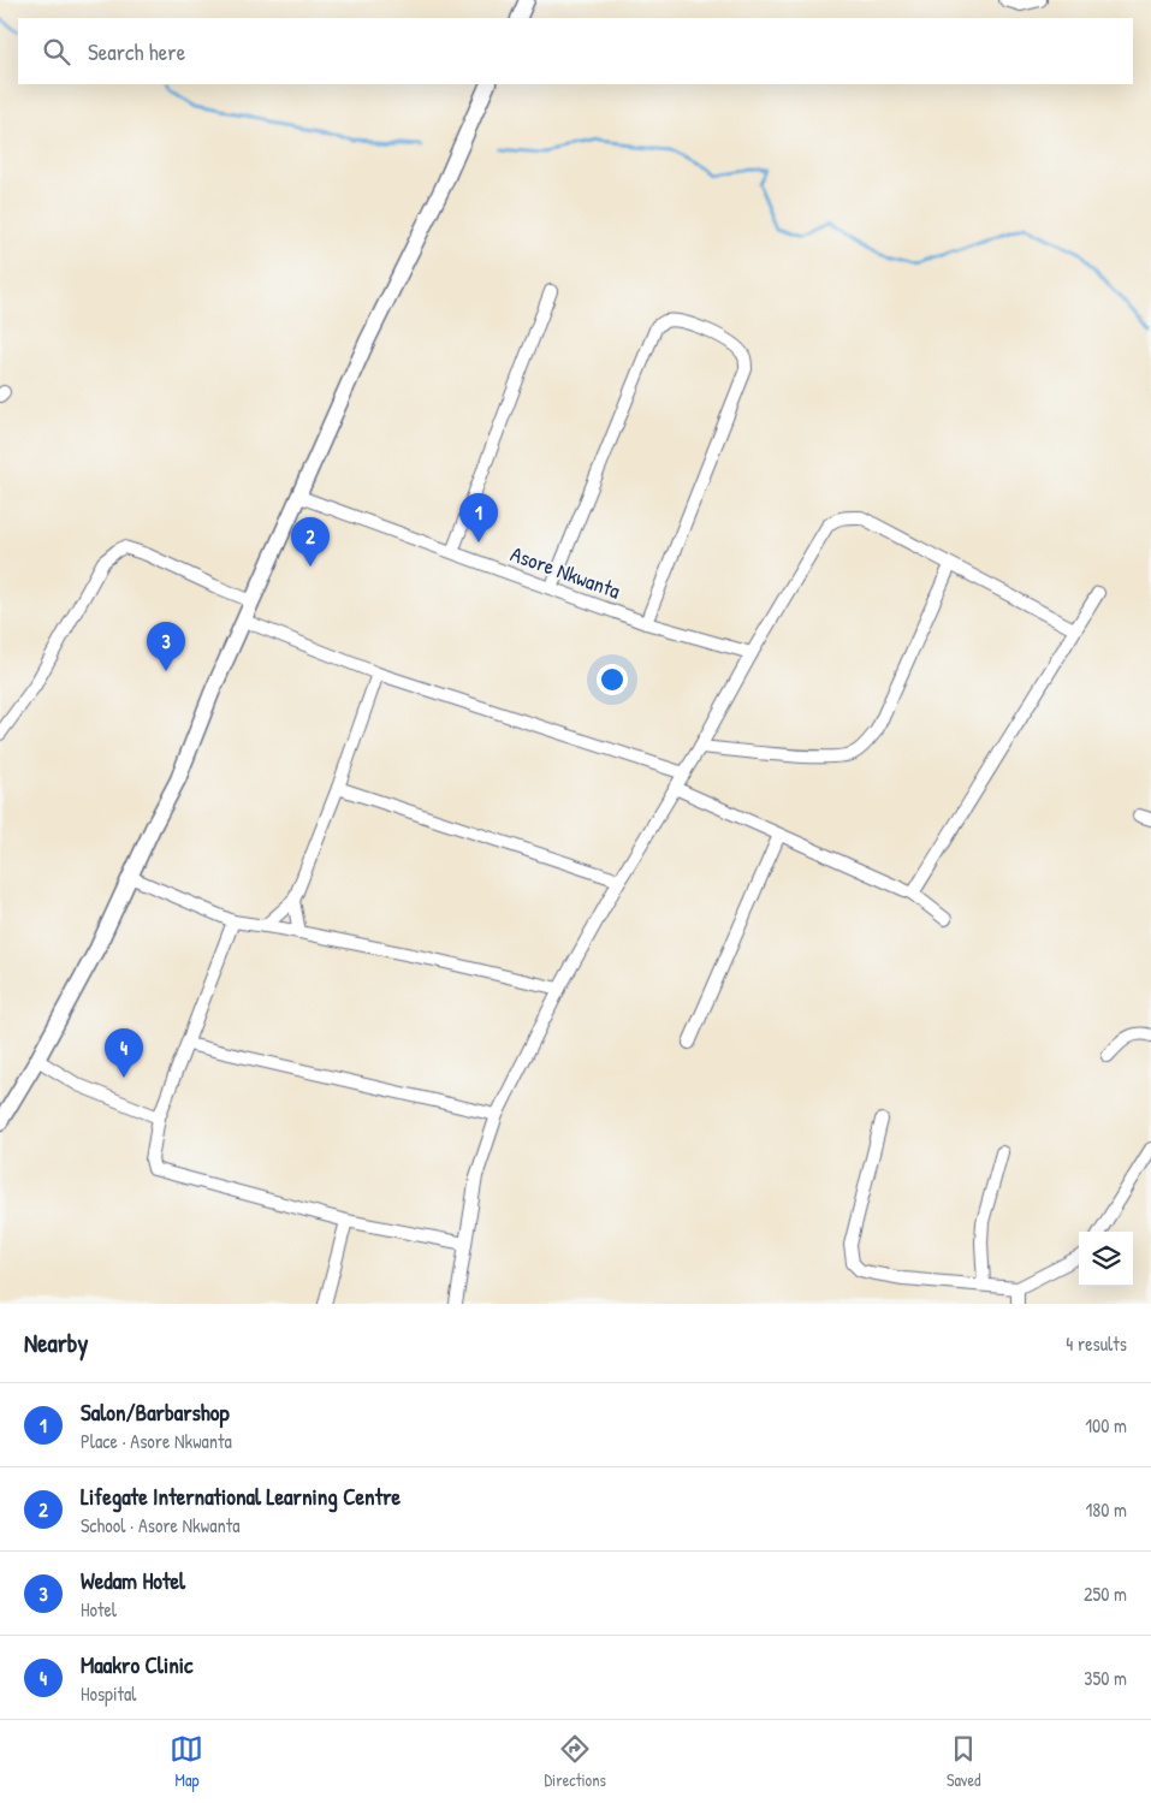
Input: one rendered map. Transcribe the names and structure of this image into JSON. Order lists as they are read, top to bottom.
{
  "streets": {
    "street": ["Asore Nkwanta"]
  },
  "page": {
    "search": "Search here",
    "pins": [
      "1",
      "2",
      "3",
      "4"
    ],
    "heading": ["Nearby", "4 results"],
    "list": [
      {
        "mark": "1",
        "name": "Salon/Barbarshop",
        "note": "Place · Asore Nkwanta",
        "value": "100 m"
      },
      {
        "mark": "2",
        "name": "Lifegate International Learning Centre",
        "note": "School · Asore Nkwanta",
        "value": "180 m"
      },
      {
        "mark": "3",
        "name": "Wedam Hotel",
        "note": "Hotel",
        "value": "250 m"
      },
      {
        "mark": "4",
        "name": "Maakro Clinic",
        "note": "Hospital",
        "value": "350 m"
      }
    ],
    "nav": ["Map", "Directions", "Saved"]
  }
}
